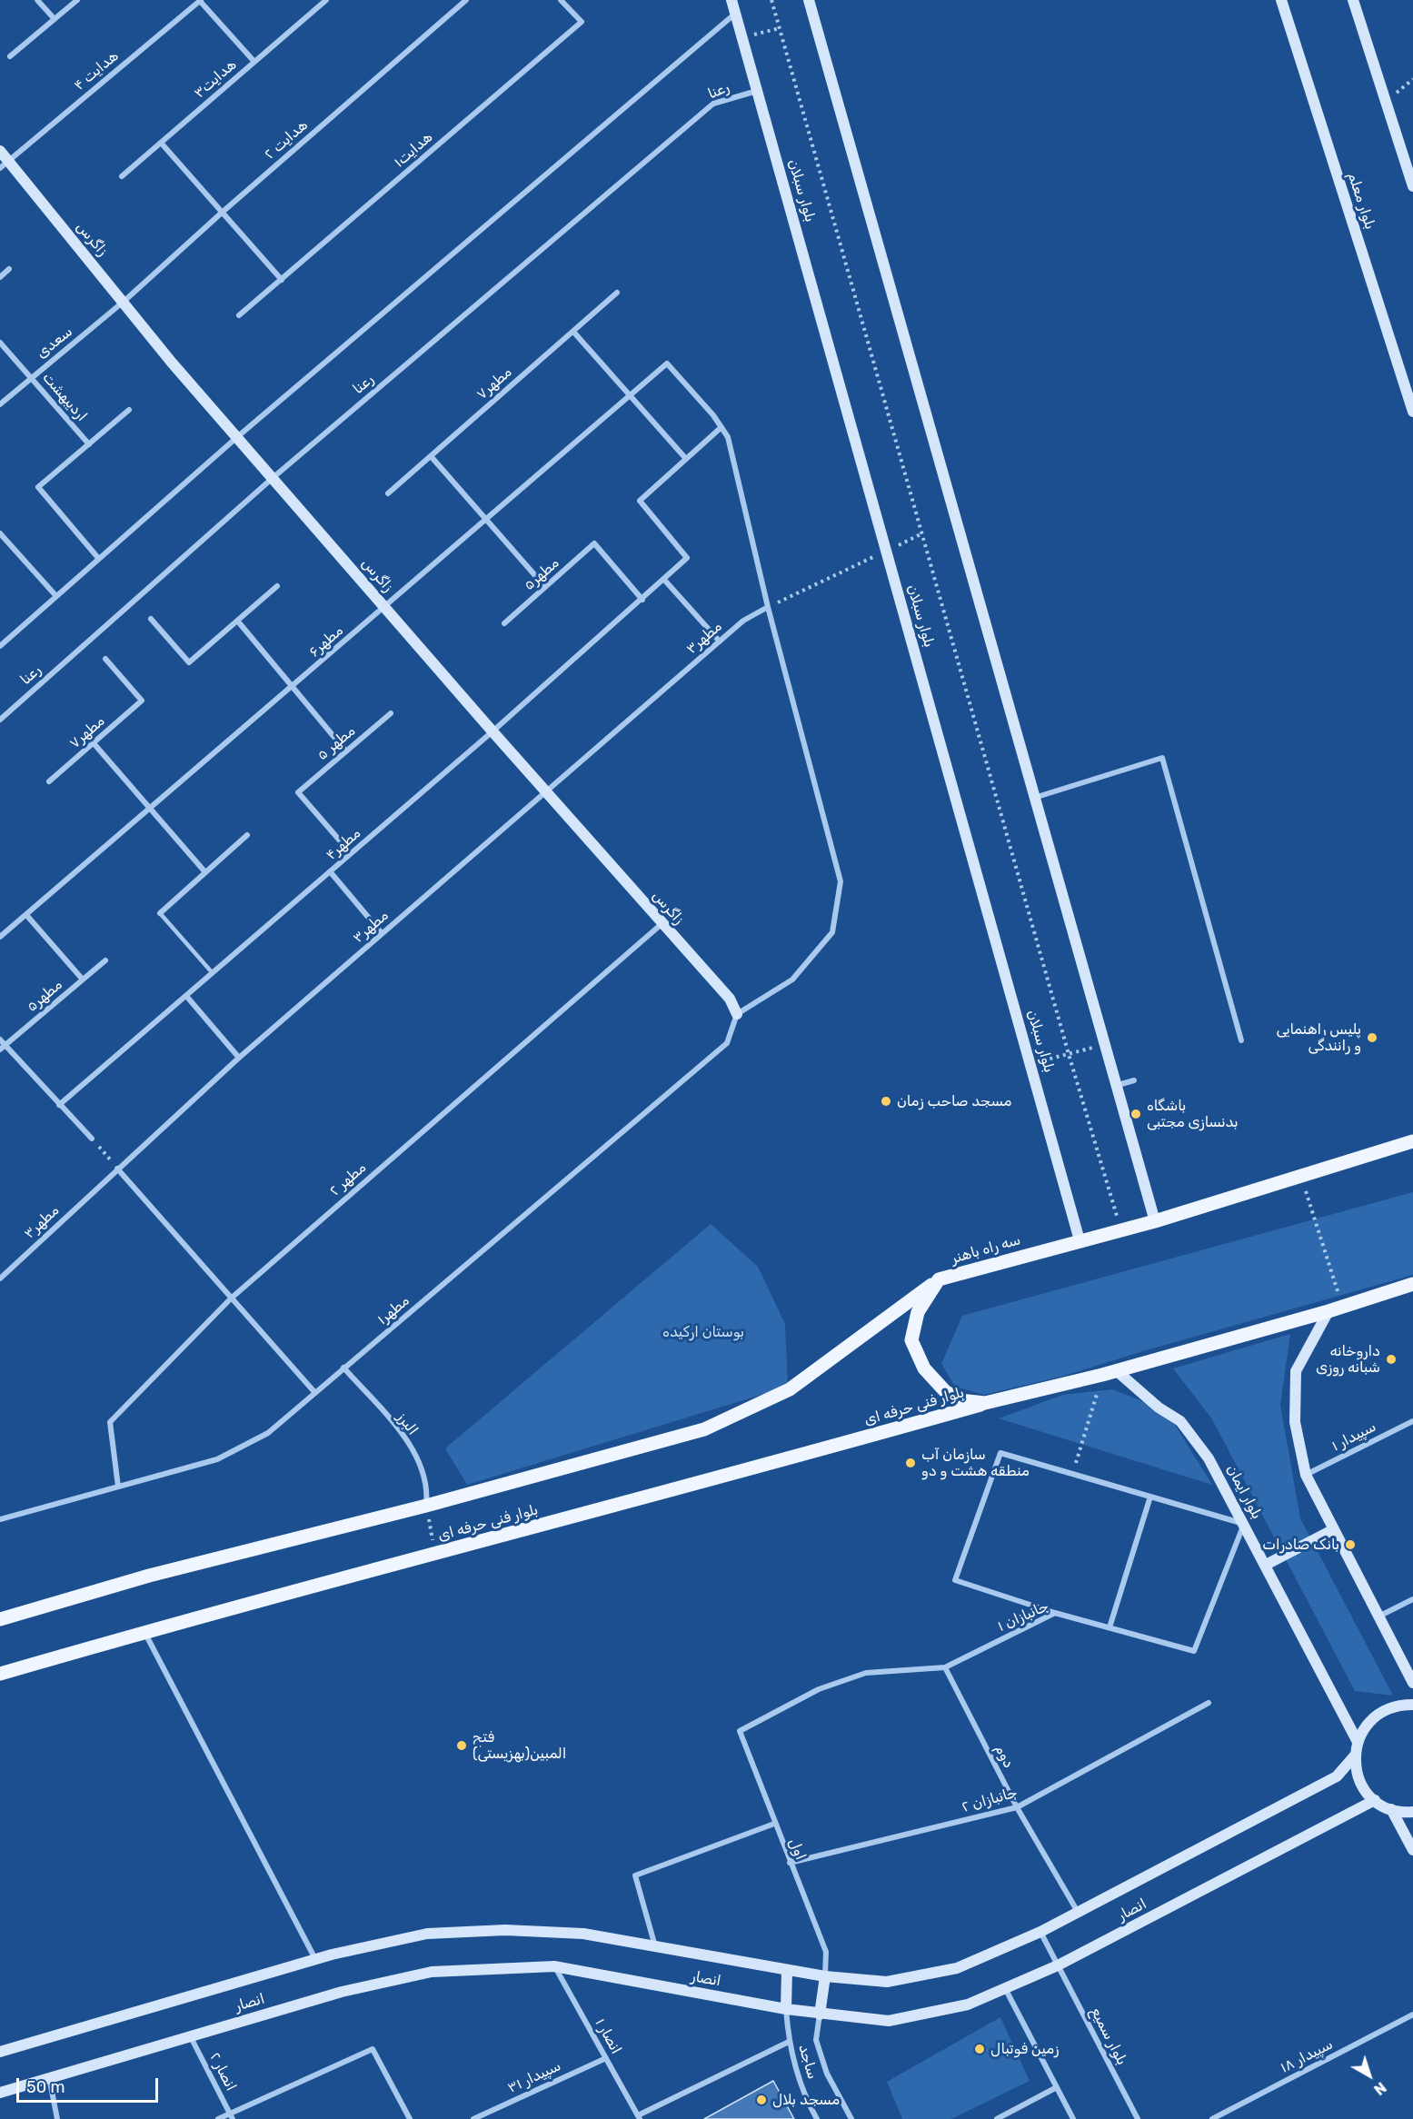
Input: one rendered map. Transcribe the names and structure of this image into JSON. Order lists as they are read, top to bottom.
{
  "streets": {
    "main road": [
      "بلوار سبلان",
      "بلوار معلم",
      "زاگرس",
      "سه راه باهنر",
      "بلوار فنی حرفه ای",
      "بلوار ایمان",
      "انصار"
    ],
    "street": [
      "هدایت ۴",
      "هدایت۳",
      "رعنا",
      "هدایت ۲",
      "هدایت۱",
      "سعدی",
      "مطهر۷",
      "اردیبهشت",
      "مطهر۵",
      "مطهر۳",
      "مطهر۶",
      "مطهر ۵",
      "مطهر۴",
      "مطهر ۲",
      "مطهر۱",
      "البرز",
      "سپیدار ۱",
      "جانبازان ۱",
      "دوم",
      "جانبازان ۲",
      "اول",
      "انصار ۱",
      "بلوار سمیع",
      "سپیدار ۱۸",
      "ساجد",
      "انصار ۲",
      "سپیدار ۳۱"
    ]
  },
  "crossings": [
    ["هدایت ۴", "زاگرس"],
    ["رعنا", "بلوار سبلان"],
    ["رعنا", "زاگرس"],
    ["هدایت ۲", "زاگرس"],
    ["هدایت ۲", "سعدی"],
    ["بلوار سبلان", "سه راه باهنر"],
    ["زاگرس", "سعدی"],
    ["زاگرس", "مطهر۳"],
    ["زاگرس", "مطهر۶"],
    ["زاگرس", "مطهر۴"],
    ["زاگرس", "مطهر ۲"],
    ["زاگرس", "مطهر۱"],
    ["سعدی", "اردیبهشت"],
    ["مطهر۵", "مطهر۴"],
    ["مطهر ۵", "مطهر۴"],
    ["مطهر ۲", "مطهر۱"],
    ["سه راه باهنر", "بلوار فنی حرفه ای"],
    ["سه راه باهنر", "بلوار ایمان"],
    ["مطهر۱", "البرز"],
    ["بلوار ایمان", "جانبازان ۱"],
    ["جانبازان ۱", "دوم"],
    ["جانبازان ۱", "اول"],
    ["دوم", "جانبازان ۲"],
    ["دوم", "انصار"],
    ["جانبازان ۲", "اول"],
    ["اول", "انصار"],
    ["انصار", "انصار ۱"],
    ["انصار", "بلوار سمیع"],
    ["انصار", "ساجد"],
    ["انصار", "انصار ۲"],
    ["انصار ۱", "سپیدار ۳۱"]
  ],
  "parks": ["بوستان ارکیده"],
  "places": [
    "پلیس راهنمایی و رانندگی",
    "مسجد صاحب زمان",
    "باشگاه بدنسازی مجتبی",
    "داروخانه شبانه روزی",
    "سازمان آب منطقه هشت و دو",
    "بانک صادرات",
    "فتح المبین(بهزیستی)",
    "زمین فوتبال",
    "مسجد بلال"
  ],
  "scale_bar": "50 m",
  "north": "bottom right"
}
